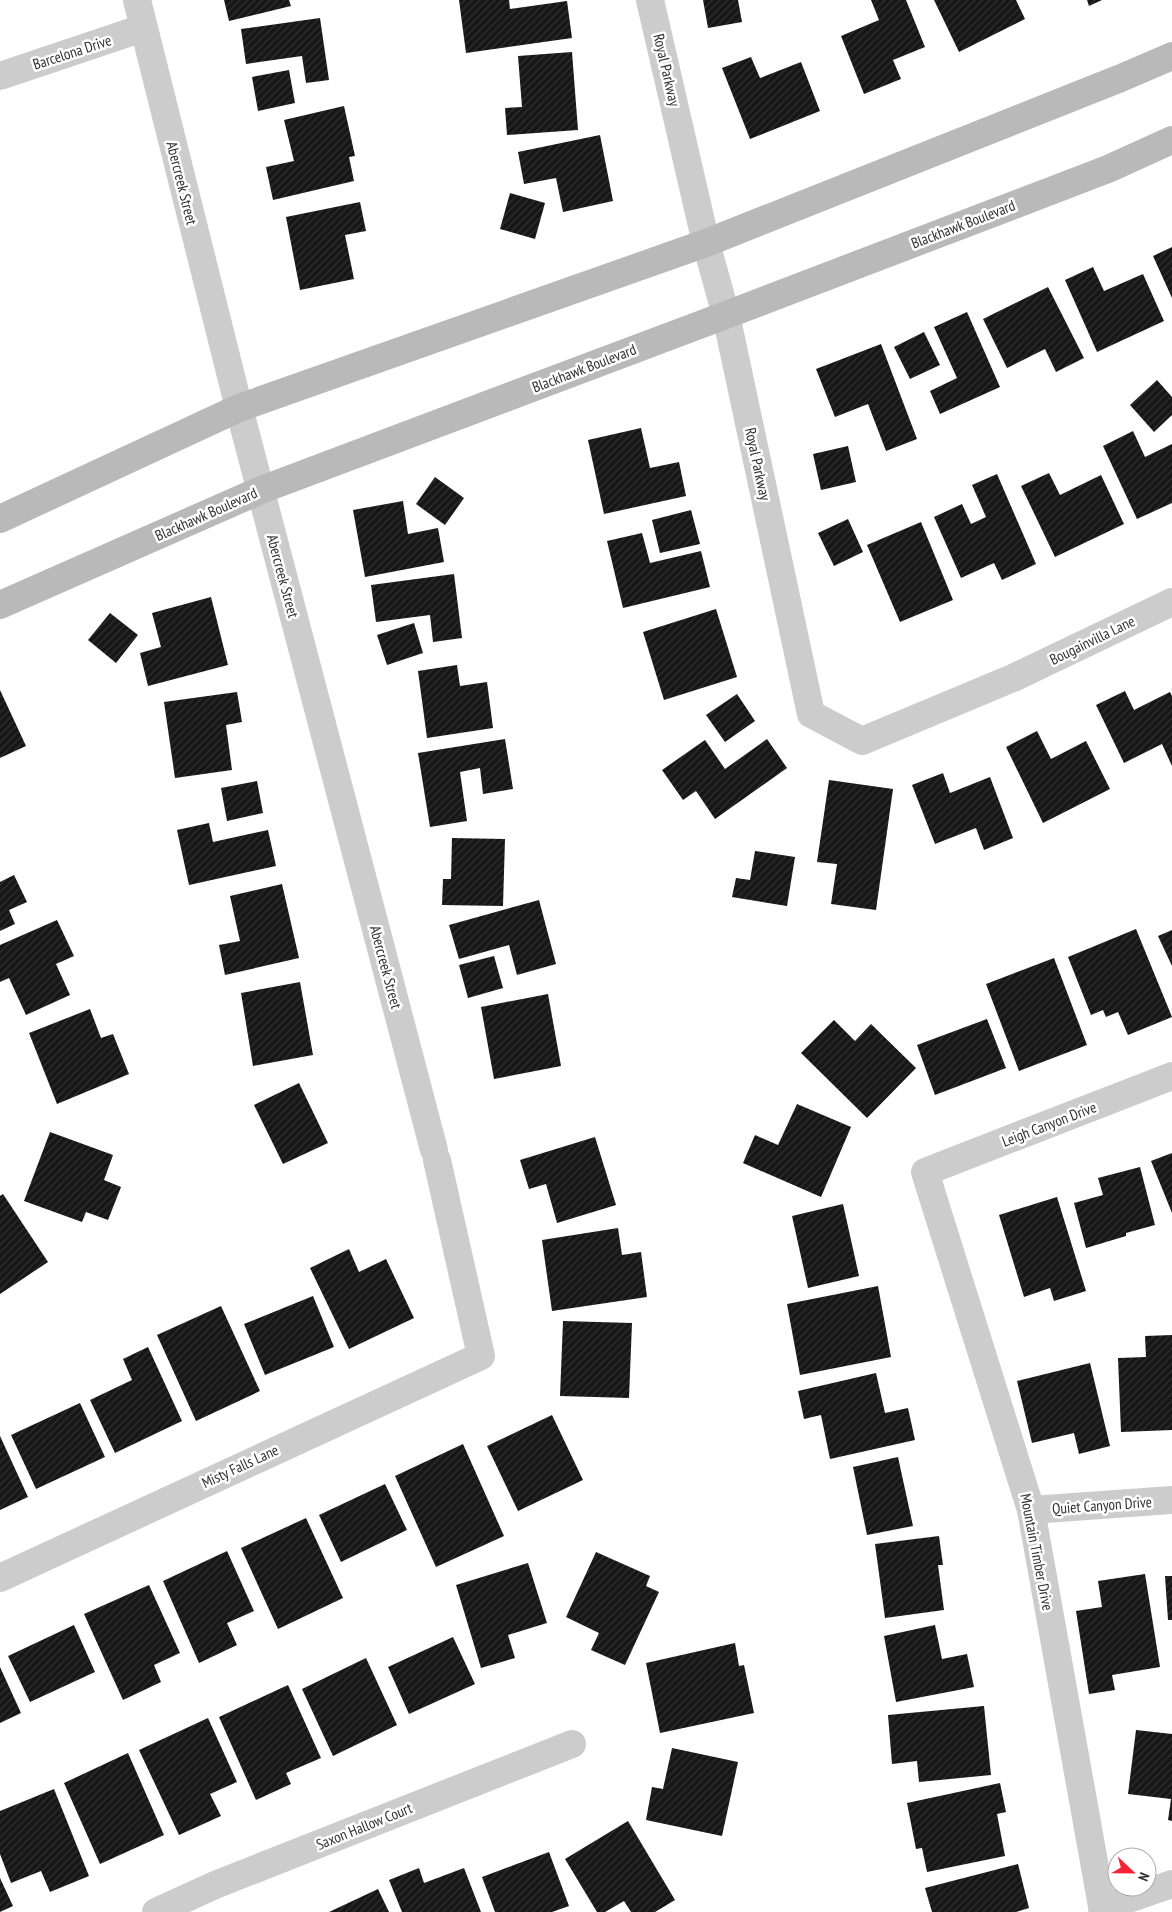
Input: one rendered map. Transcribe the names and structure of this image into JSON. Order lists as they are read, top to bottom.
{
  "streets": {
    "main road": ["Blackhawk Boulevard"],
    "street": [
      "Barcelona Drive",
      "Royal Parkway",
      "Abercreek Street",
      "Bougainvilla Lane",
      "Leigh Canyon Drive",
      "Misty Falls Lane",
      "Quiet Canyon Drive",
      "Mountain Timber Drive",
      "Saxon Hallow Court"
    ]
  },
  "crossings": [
    ["Barcelona Drive", "Abercreek Street"],
    ["Royal Parkway", "Blackhawk Boulevard"],
    ["Royal Parkway", "Bougainvilla Lane"],
    ["Abercreek Street", "Blackhawk Boulevard"],
    ["Abercreek Street", "Misty Falls Lane"],
    ["Leigh Canyon Drive", "Mountain Timber Drive"],
    ["Quiet Canyon Drive", "Mountain Timber Drive"]
  ],
  "north": "right"
}
